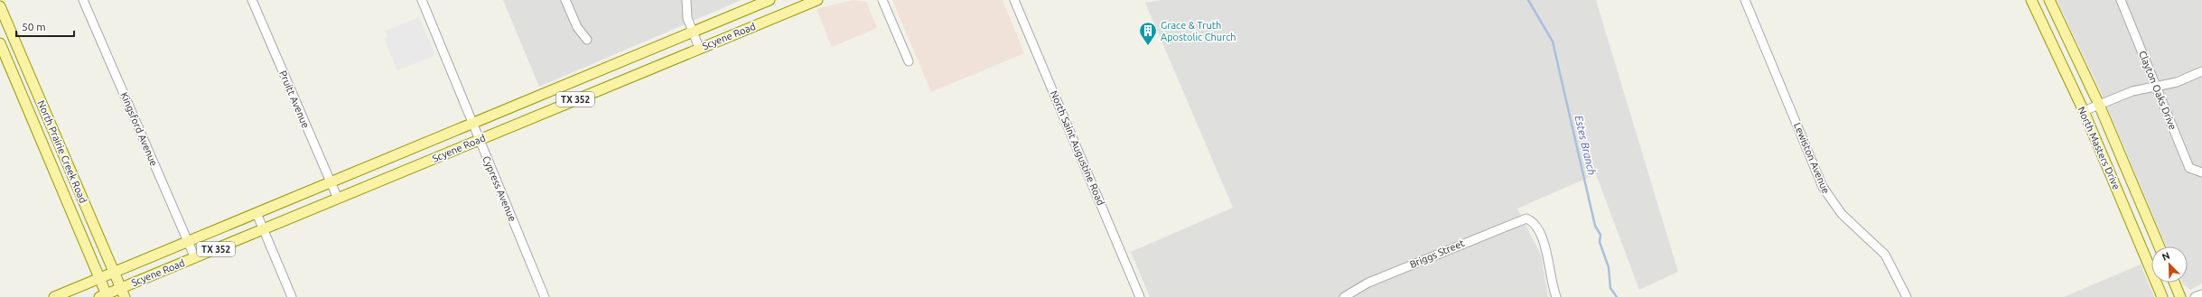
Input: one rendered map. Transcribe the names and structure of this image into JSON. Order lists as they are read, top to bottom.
{
  "streets": {
    "main road": [
      "Scyene Road",
      "TX 352",
      "North Masters Drive",
      "North Prairie Creek Road"
    ],
    "street": [
      "Clayton Oaks Drive",
      "Pruitt Avenue",
      "Kingsford Avenue",
      "North Saint Augustine Road",
      "Lewiston Avenue",
      "Cypress Avenue",
      "Briggs Street"
    ]
  },
  "crossings": [
    ["Scyene Road", "Pruitt Avenue"],
    ["Scyene Road", "Kingsford Avenue"],
    ["Scyene Road", "North Prairie Creek Road"],
    ["Scyene Road", "Cypress Avenue"]
  ],
  "water": ["Estes Branch"],
  "places": {
    "building": ["Grace & Truth Apostolic Church"]
  },
  "scale_bar": "50 m",
  "north": "top left"
}
